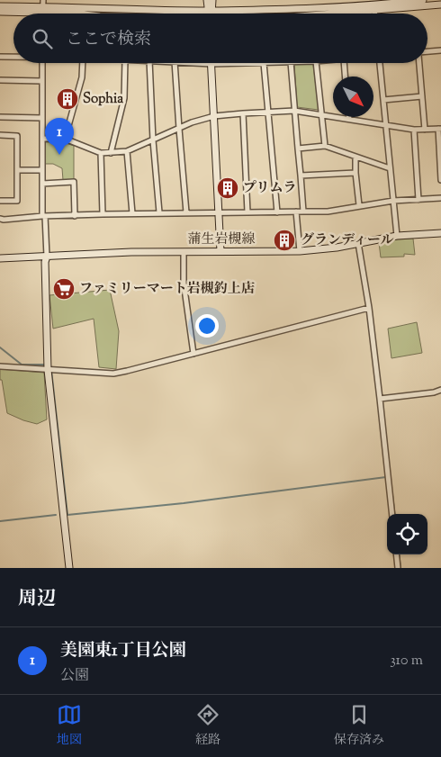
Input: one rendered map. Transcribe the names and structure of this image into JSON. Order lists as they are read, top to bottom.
{
  "streets": {
    "street": ["蒲生岩槻線"]
  },
  "places": {
    "building": ["Sophia", "プリムラ", "グランディール"],
    "supermarket": ["ファミリーマート岩槻釣上店"]
  },
  "north": "bottom right",
  "page": {
    "search": "ここで検索",
    "pins": "1",
    "heading": "周辺",
    "list": [
      {
        "mark": "1",
        "name": "美園東1丁目公園",
        "note": "公園",
        "value": "310 m"
      }
    ],
    "nav": ["地図", "経路", "保存済み"]
  }
}
